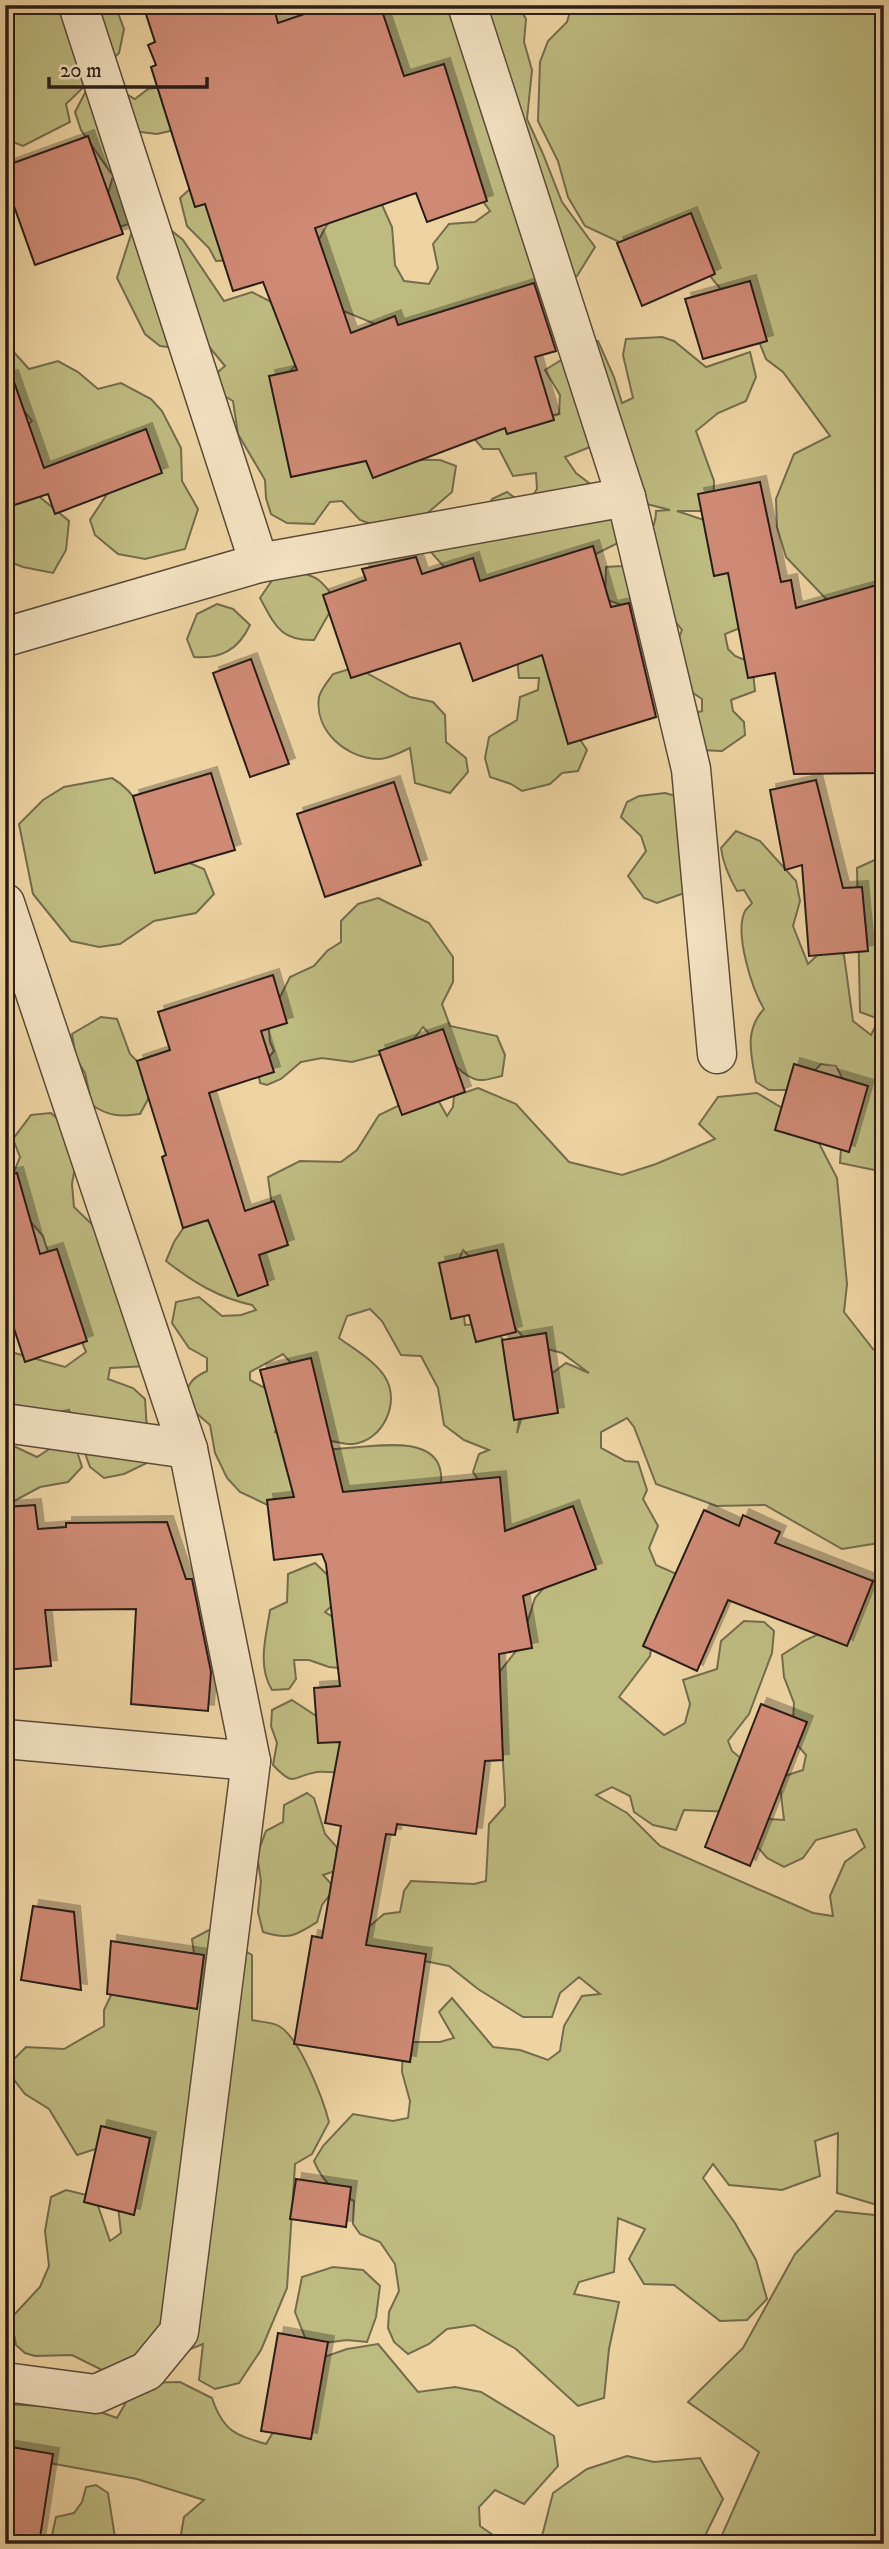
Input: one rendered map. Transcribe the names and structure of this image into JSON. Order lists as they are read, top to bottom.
{
  "scale_bar": "20 m"
}
